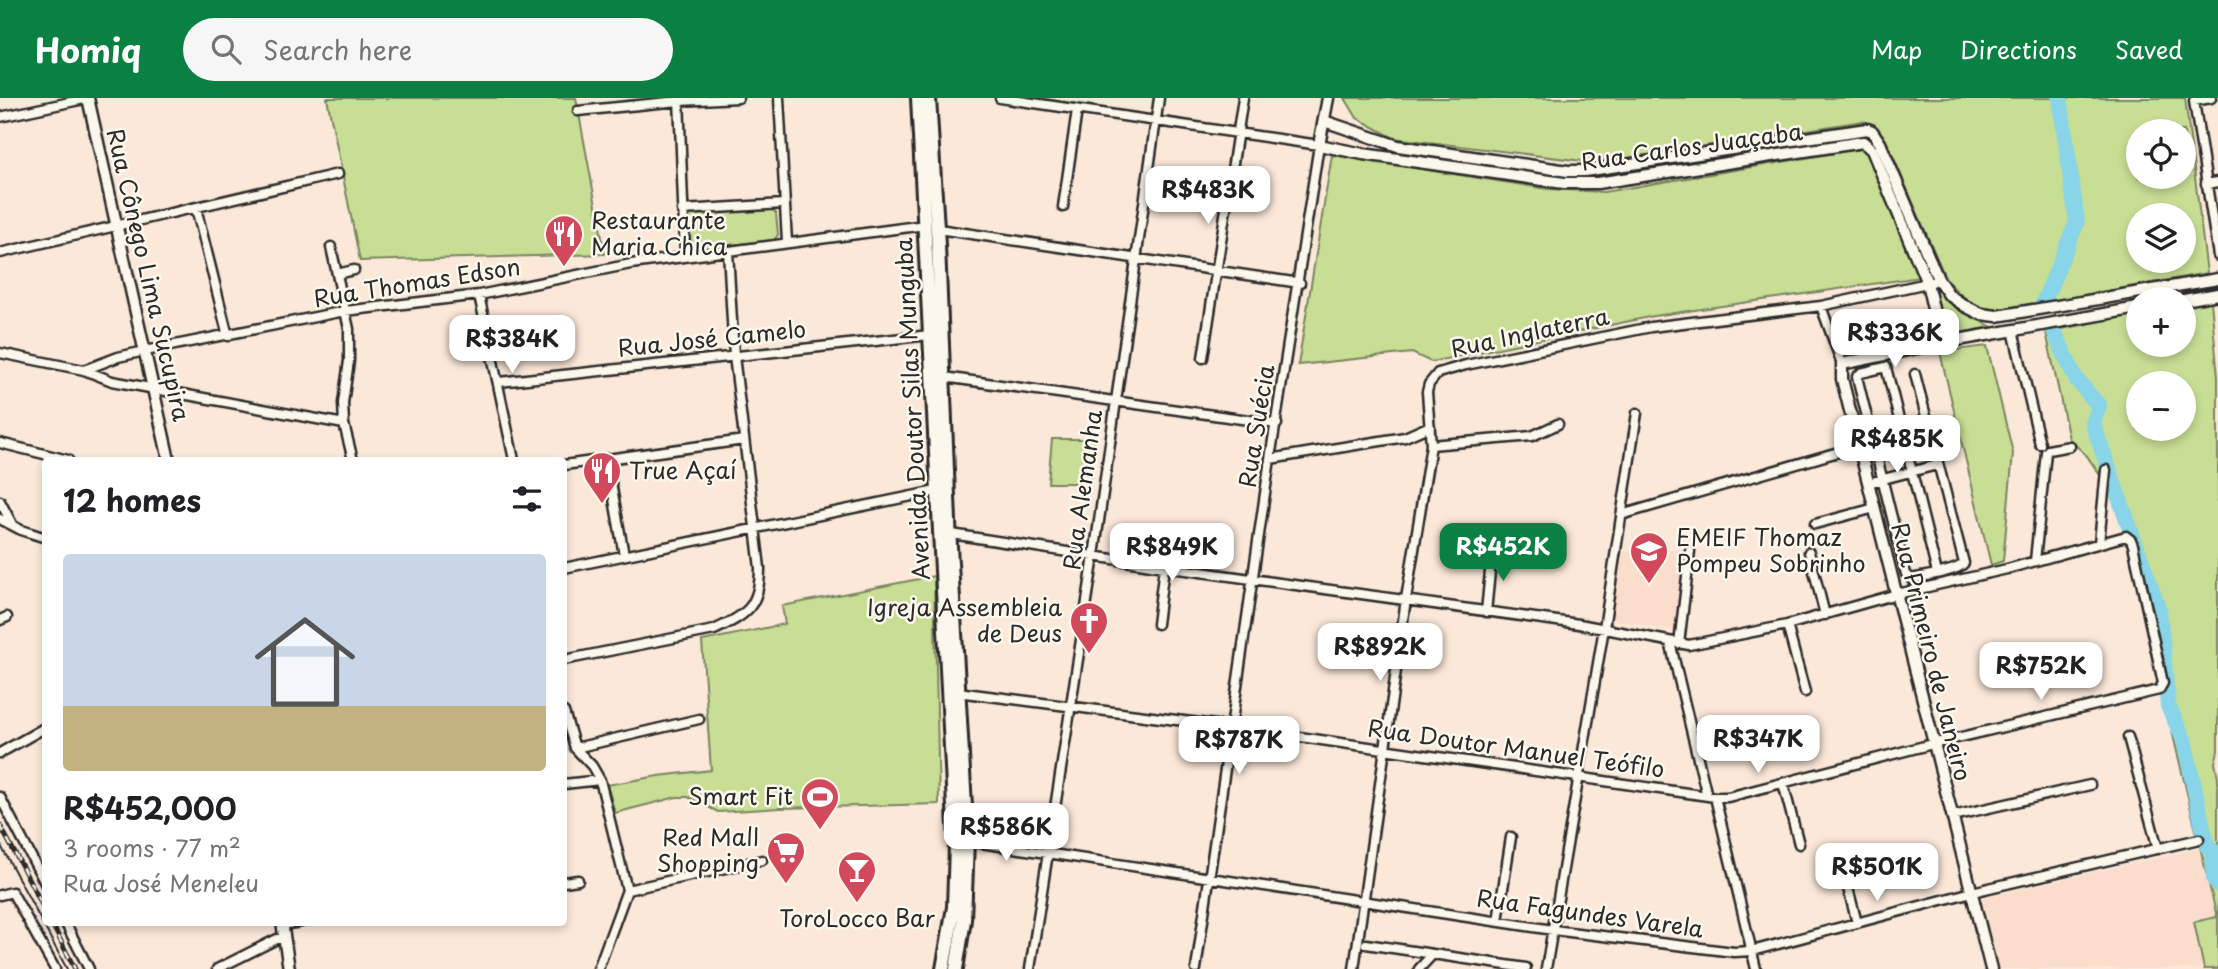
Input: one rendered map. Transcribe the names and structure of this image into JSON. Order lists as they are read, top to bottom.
{
  "streets": {
    "main road": ["Avenida Doutor Silas Munguba"],
    "street": [
      "Rua Carlos Juaçaba",
      "Rua Cônego Lima Sucupira",
      "Rua Thomas Edson",
      "Rua Inglaterra",
      "Rua José Camelo",
      "Rua Suécia",
      "Rua Alemanha",
      "Rua Primeiro de Janeiro",
      "Rua Doutor Manuel Teófilo",
      "Rua Fagundes Varela"
    ]
  },
  "crossings": [
    ["Rua Carlos Juaçaba", "Rua Inglaterra"],
    ["Rua Carlos Juaçaba", "Rua Suécia"],
    ["Rua Cônego Lima Sucupira", "Rua Thomas Edson"],
    ["Rua Thomas Edson", "Avenida Doutor Silas Munguba"],
    ["Rua Thomas Edson", "Rua Suécia"],
    ["Rua Thomas Edson", "Rua Alemanha"],
    ["Rua Inglaterra", "Rua Primeiro de Janeiro"],
    ["Rua Inglaterra", "Rua Doutor Manuel Teófilo"],
    ["Rua Inglaterra", "Rua Fagundes Varela"],
    ["Rua José Camelo", "Avenida Doutor Silas Munguba"],
    ["Avenida Doutor Silas Munguba", "Rua Doutor Manuel Teófilo"],
    ["Avenida Doutor Silas Munguba", "Rua Fagundes Varela"],
    ["Rua Suécia", "Rua Doutor Manuel Teófilo"],
    ["Rua Suécia", "Rua Fagundes Varela"],
    ["Rua Alemanha", "Rua Doutor Manuel Teófilo"],
    ["Rua Alemanha", "Rua Fagundes Varela"],
    ["Rua Primeiro de Janeiro", "Rua Doutor Manuel Teófilo"],
    ["Rua Primeiro de Janeiro", "Rua Fagundes Varela"]
  ],
  "places": {
    "restaurant": ["Restaurante Maria Chica", "True Açaí"],
    "school or university": ["EMEIF Thomaz Pompeu Sobrinho"],
    "church": ["Igreja Assembleia de Deus"],
    "sports": ["Smart Fit"],
    "supermarket": ["Red Mall Shopping"],
    "bar": ["ToroLocco Bar"]
  },
  "page": {
    "header": "Homiq",
    "search": "Search here",
    "nav": ["Map", "Directions", "Saved"],
    "map_buttons": ["+", "−"],
    "price": [
      "R$483K",
      "R$336K",
      "R$384K",
      "R$485K",
      "R$849K",
      "R$452K",
      "R$892K",
      "R$752K",
      "R$347K",
      "R$787K",
      "R$586K",
      "R$501K"
    ],
    "heading": "12 homes",
    "list": [
      {
        "name": "R$452,000",
        "note": "3 rooms · 77 m² · Rua José Meneleu"
      }
    ]
  }
}
